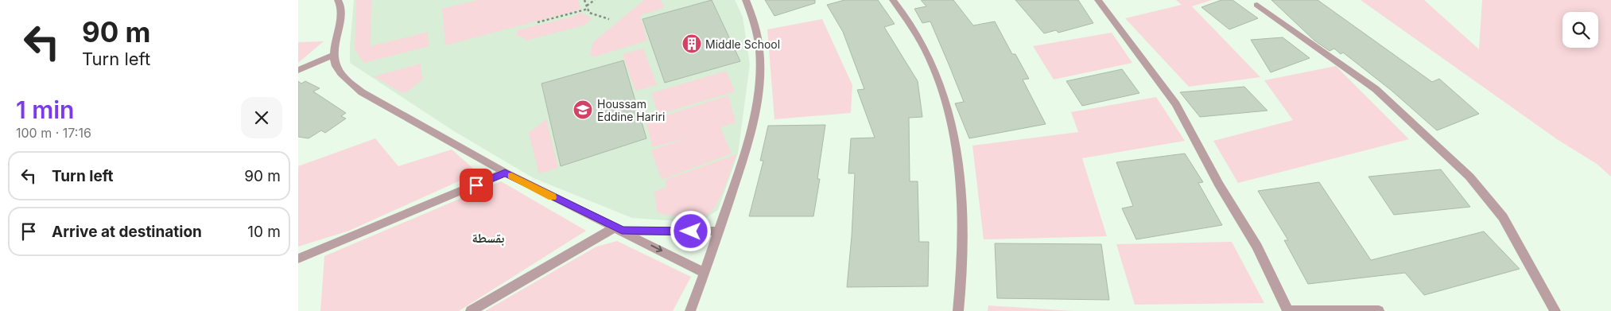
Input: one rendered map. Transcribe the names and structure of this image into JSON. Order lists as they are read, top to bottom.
{
  "districts": ["بقسطة"],
  "places": {
    "building": ["Middle School"],
    "school or university": ["Houssam Eddine Hariri"]
  },
  "page": {
    "turn": ["90 m", "Turn left"],
    "heading": ["1 min", "100 m · 17:16"],
    "list": [
      {
        "name": "Turn left",
        "value": "90 m"
      },
      {
        "name": "Arrive at destination",
        "value": "10 m"
      }
    ]
  }
}
